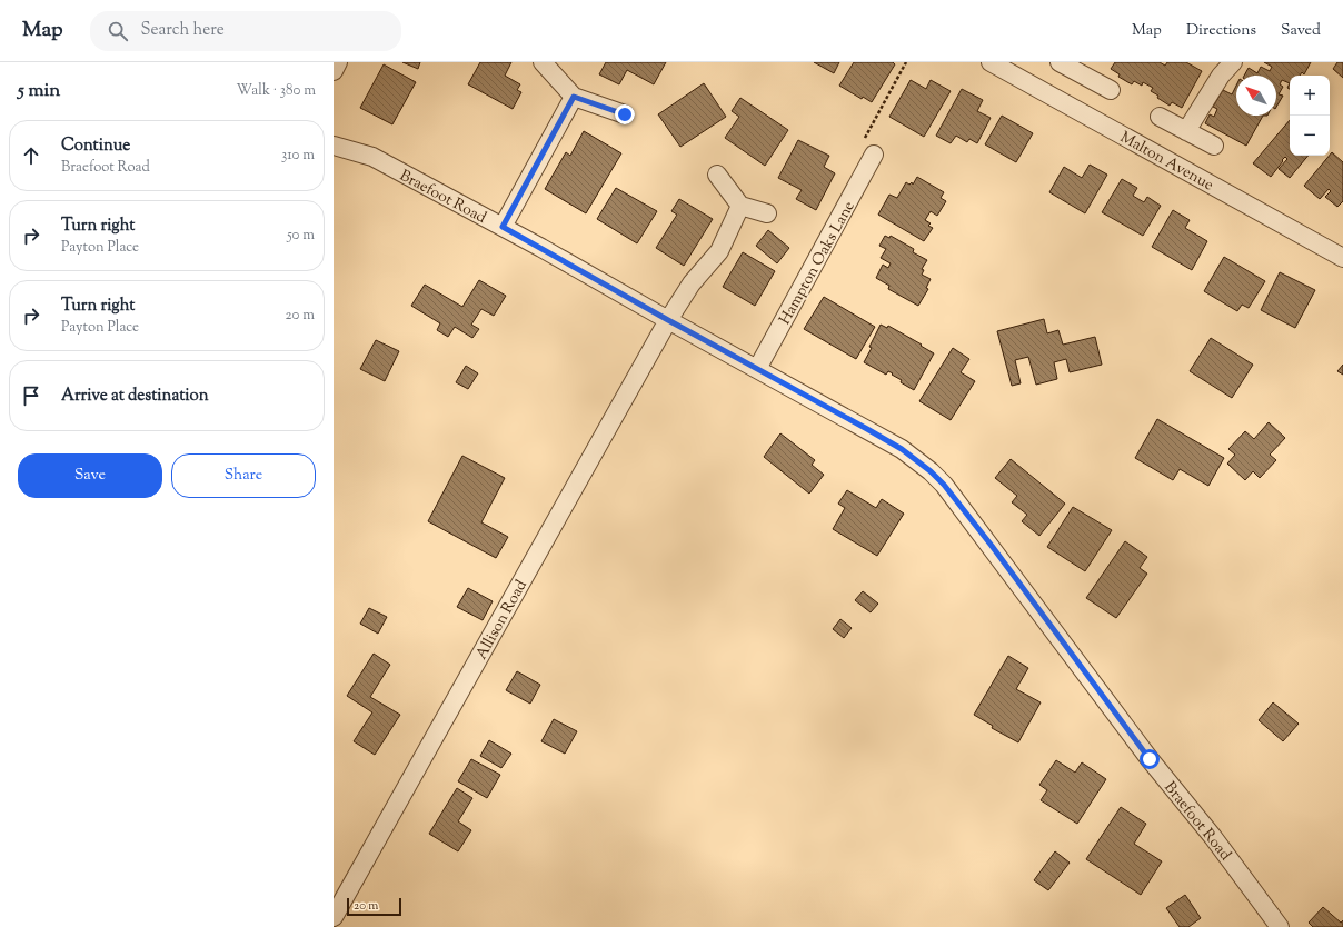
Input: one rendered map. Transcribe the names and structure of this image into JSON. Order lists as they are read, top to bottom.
{
  "streets": {
    "street": [
      "Malton Avenue",
      "Braefoot Road",
      "Hampton Oaks Lane",
      "Allison Road"
    ]
  },
  "crossings": [
    ["Braefoot Road", "Hampton Oaks Lane"],
    ["Braefoot Road", "Allison Road"]
  ],
  "scale_bar": "20 m",
  "north": "top left",
  "page": {
    "header": "Map",
    "search": "Search here",
    "nav": ["Map", "Directions", "Saved"],
    "heading": ["5 min", "Walk · 380 m"],
    "map_buttons": ["+", "−"],
    "list": [
      ["Continue", "Braefoot Road", "310 m"],
      ["Turn right", "Payton Place", "50 m"],
      ["Turn right", "Payton Place", "20 m"],
      "Arrive at destination"
    ],
    "buttons": ["Save", "Share"],
    "scale": "20 m"
  }
}
